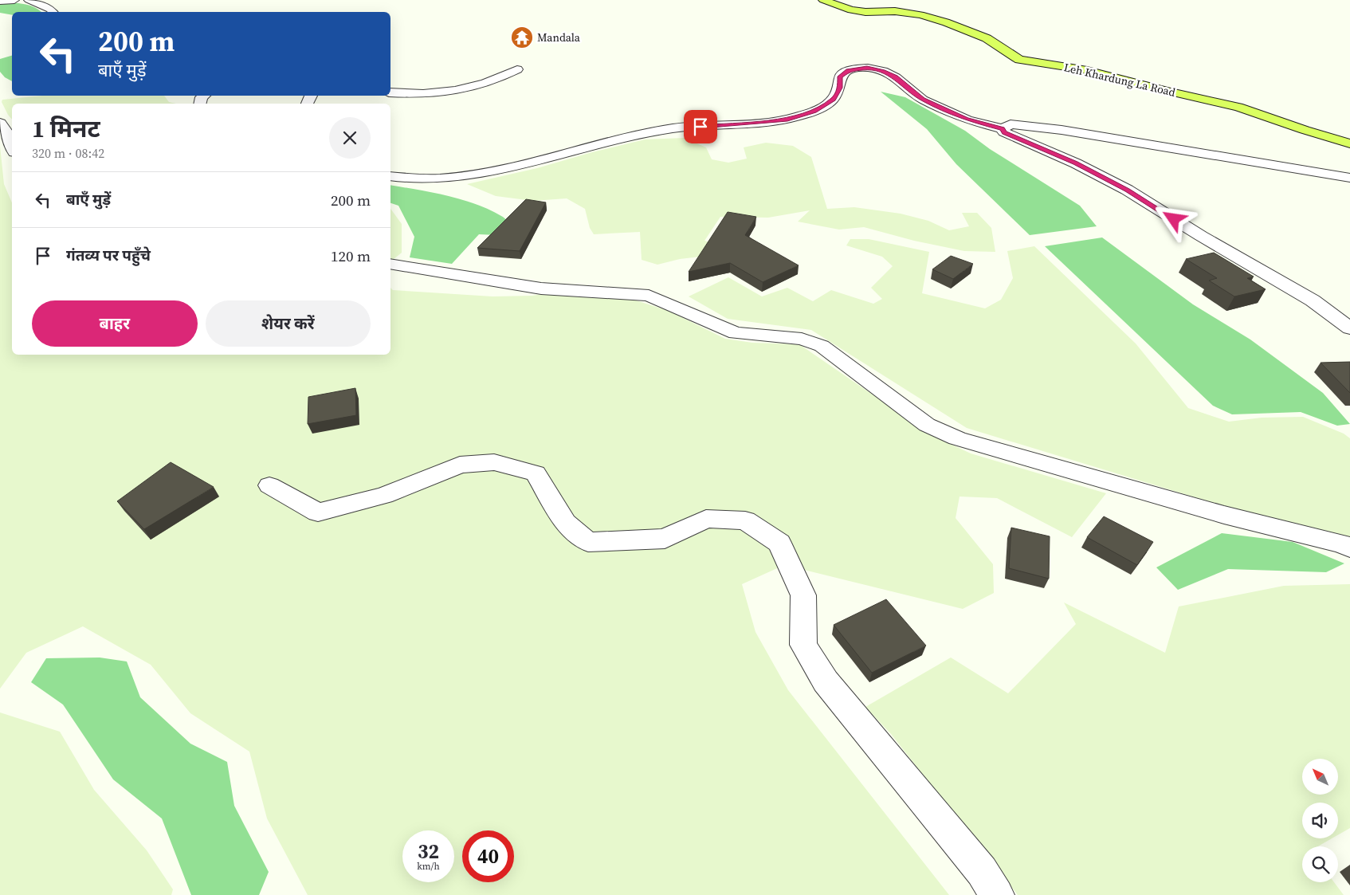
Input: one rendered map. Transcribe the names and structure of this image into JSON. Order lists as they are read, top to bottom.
{
  "streets": {
    "main road": ["Leh Khardung La Road"]
  },
  "places": {
    "temple": ["Mandala"]
  },
  "north": "top left",
  "page": {
    "turn": ["200 m", "बाएँ मुड़ें"],
    "heading": ["1 मिनट", "320 m · 08:42"],
    "list": [
      {
        "name": "बाएँ मुड़ें",
        "value": "200 m"
      },
      {
        "name": "गंतव्य पर पहुँचे",
        "value": "120 m"
      }
    ],
    "buttons": ["बाहर", "शेयर करें"],
    "speed": "32 km/h",
    "limit": "40"
  }
}
